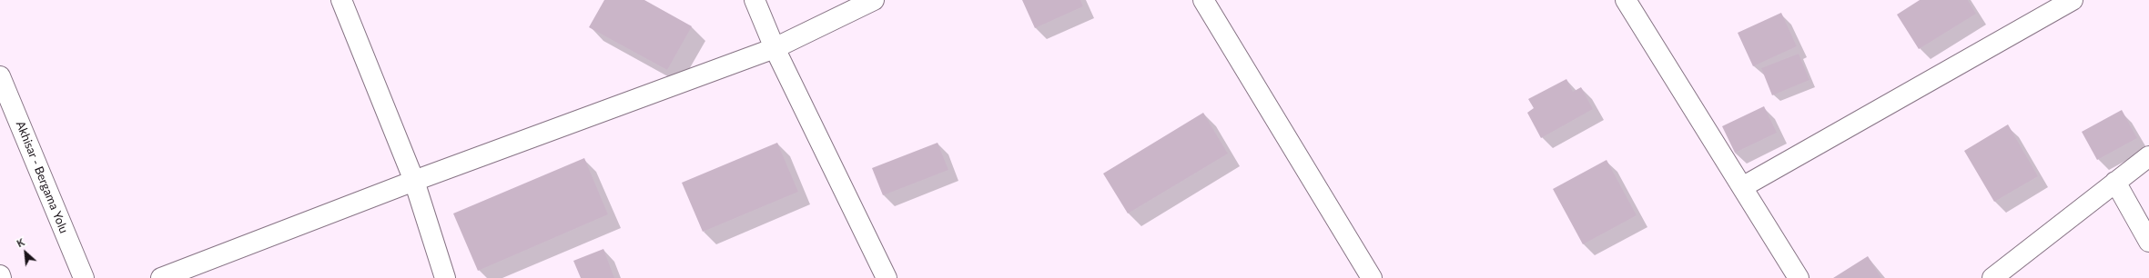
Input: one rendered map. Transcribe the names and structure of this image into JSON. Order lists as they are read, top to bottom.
{
  "streets": {
    "street": ["Akhisar - Bergama Yolu"]
  },
  "north": "top left"
}
